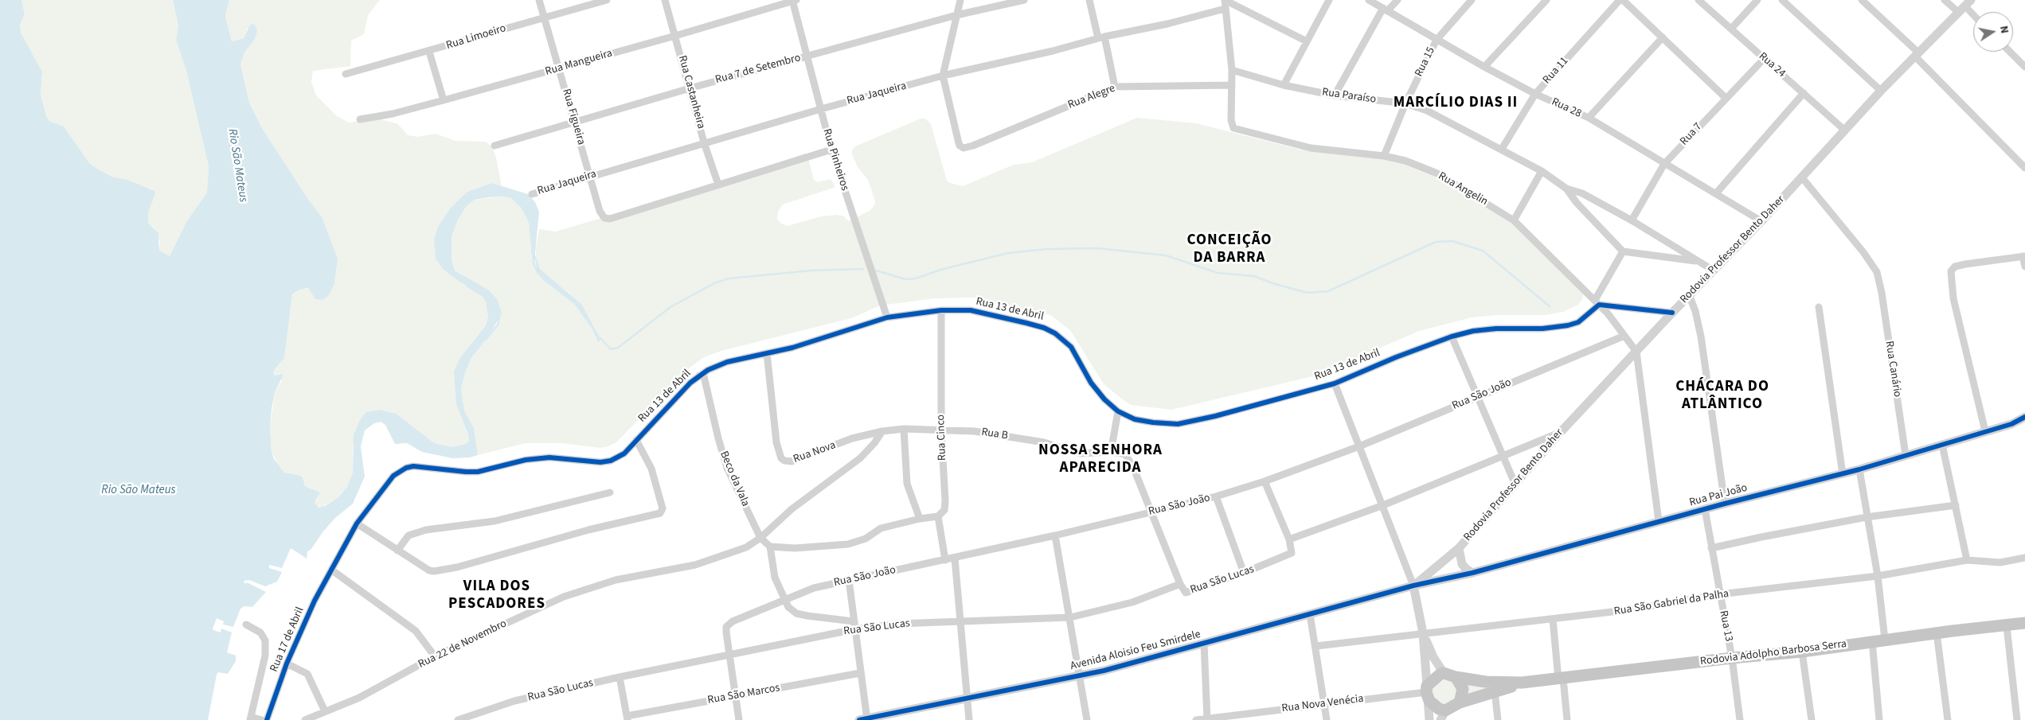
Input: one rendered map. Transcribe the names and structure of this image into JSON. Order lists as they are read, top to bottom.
{
  "streets": {
    "main road": ["Rodovia Adolpho Barbosa Serra"],
    "street": [
      "Rua Limoeiro",
      "Rua 15",
      "Rua Mangueira",
      "Rua 24",
      "Rua 7 de Setembro",
      "Rua 11",
      "Rua Castanheira",
      "Rua Jaqueira",
      "Rua Paraíso",
      "Rua Alegre",
      "Rua 28",
      "Rua Figueira",
      "Rua 7",
      "Rua Pinheiros",
      "Rua Angelin",
      "Rodovia Professor Bento Daher",
      "Rua 13 de Abril",
      "Rua Canário",
      "Rua São João",
      "Rua B",
      "Rua Cinco",
      "Rua Nova",
      "Beco da Vala",
      "Rua Pai João",
      "Rua São Lucas",
      "Rua São Gabriel da Palha",
      "Rua 13",
      "Rua 17 de Abril",
      "Rua 22 de Novembro",
      "Avenida Aloisio Feu Smirdele",
      "Rua São Marcos",
      "Rua Nova Venécia"
    ]
  },
  "crossings": [
    ["Rua Limoeiro", "Rua Figueira"],
    ["Rua 15", "Rua Paraíso"],
    ["Rua 15", "Rua 28"],
    ["Rua 15", "Rua Angelin"],
    ["Rua Mangueira", "Rua Castanheira"],
    ["Rua Mangueira", "Rua Figueira"],
    ["Rua Mangueira", "Rua Pinheiros"],
    ["Rua 24", "Rua 7"],
    ["Rua 24", "Rodovia Professor Bento Daher"],
    ["Rua 7 de Setembro", "Rua Castanheira"],
    ["Rua 7 de Setembro", "Rua Figueira"],
    ["Rua 7 de Setembro", "Rua Pinheiros"],
    ["Rua 11", "Rua Paraíso"],
    ["Rua 11", "Rua 28"],
    ["Rua Castanheira", "Rua Jaqueira"],
    ["Rua Castanheira", "Rua Figueira"],
    ["Rua Jaqueira", "Rua Alegre"],
    ["Rua Jaqueira", "Rua Figueira"],
    ["Rua Jaqueira", "Rua Pinheiros"],
    ["Rua Paraíso", "Rua 7"],
    ["Rua Paraíso", "Rodovia Professor Bento Daher"],
    ["Rua Alegre", "Rua Angelin"],
    ["Rua 28", "Rua 7"],
    ["Rua 28", "Rodovia Professor Bento Daher"],
    ["Rua Pinheiros", "Rua 13 de Abril"],
    ["Rua Angelin", "Rodovia Professor Bento Daher"],
    ["Rua Angelin", "Rua 13 de Abril"],
    ["Rua Angelin", "Rua São João"],
    ["Rodovia Professor Bento Daher", "Rua Canário"],
    ["Rodovia Professor Bento Daher", "Rua Pai João"],
    ["Rodovia Professor Bento Daher", "Avenida Aloisio Feu Smirdele"],
    ["Rua 13 de Abril", "Rua Cinco"],
    ["Rua 13 de Abril", "Rua Nova"],
    ["Rua 13 de Abril", "Beco da Vala"],
    ["Rua 13 de Abril", "Rua 17 de Abril"],
    ["Rua Canário", "Rua Pai João"],
    ["Rua São João", "Rua B"],
    ["Rua São João", "Rua São Lucas"],
    ["Rua B", "Rua Cinco"],
    ["Rua B", "Rua Nova"],
    ["Rua B", "Rua São Lucas"],
    ["Beco da Vala", "Rua 22 de Novembro"],
    ["Rua Pai João", "Rua 13"],
    ["Rua Pai João", "Avenida Aloisio Feu Smirdele"],
    ["Rua São Gabriel da Palha", "Rua 13"],
    ["Rua 13", "Rodovia Adolpho Barbosa Serra"],
    ["Rodovia Adolpho Barbosa Serra", "Rua Nova Venécia"]
  ],
  "districts": [
    "MARCÍLIO DIAS II",
    "CONCEIÇÃO DA BARRA",
    "CHÁCARA DO ATLÂNTICO",
    "NOSSA SENHORA APARECIDA",
    "VILA DOS PESCADORES"
  ],
  "water": ["Rio São Mateus"],
  "north": "right"
}
